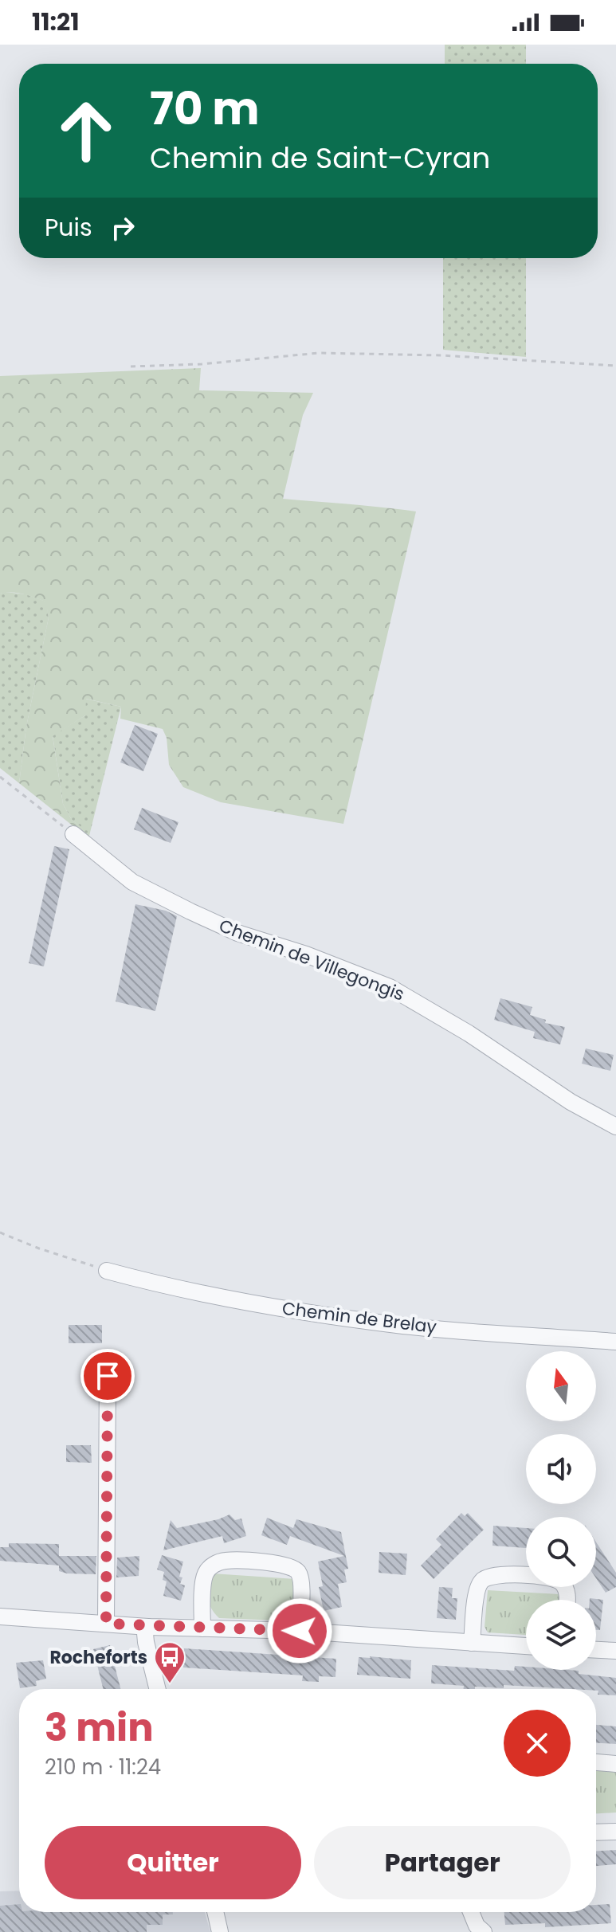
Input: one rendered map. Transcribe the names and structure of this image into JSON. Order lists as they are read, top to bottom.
{
  "streets": {
    "street": ["Chemin de Villegongis", "Chemin de Brelay"]
  },
  "places": {
    "bus stop": ["Rocheforts"]
  },
  "north": "top",
  "page": {
    "status": "11:21",
    "turn": ["70 m", "Chemin de Saint-Cyran"],
    "then": "Puis",
    "heading": ["3 min", "210 m · 11:24"],
    "buttons": ["Quitter", "Partager"]
  }
}
